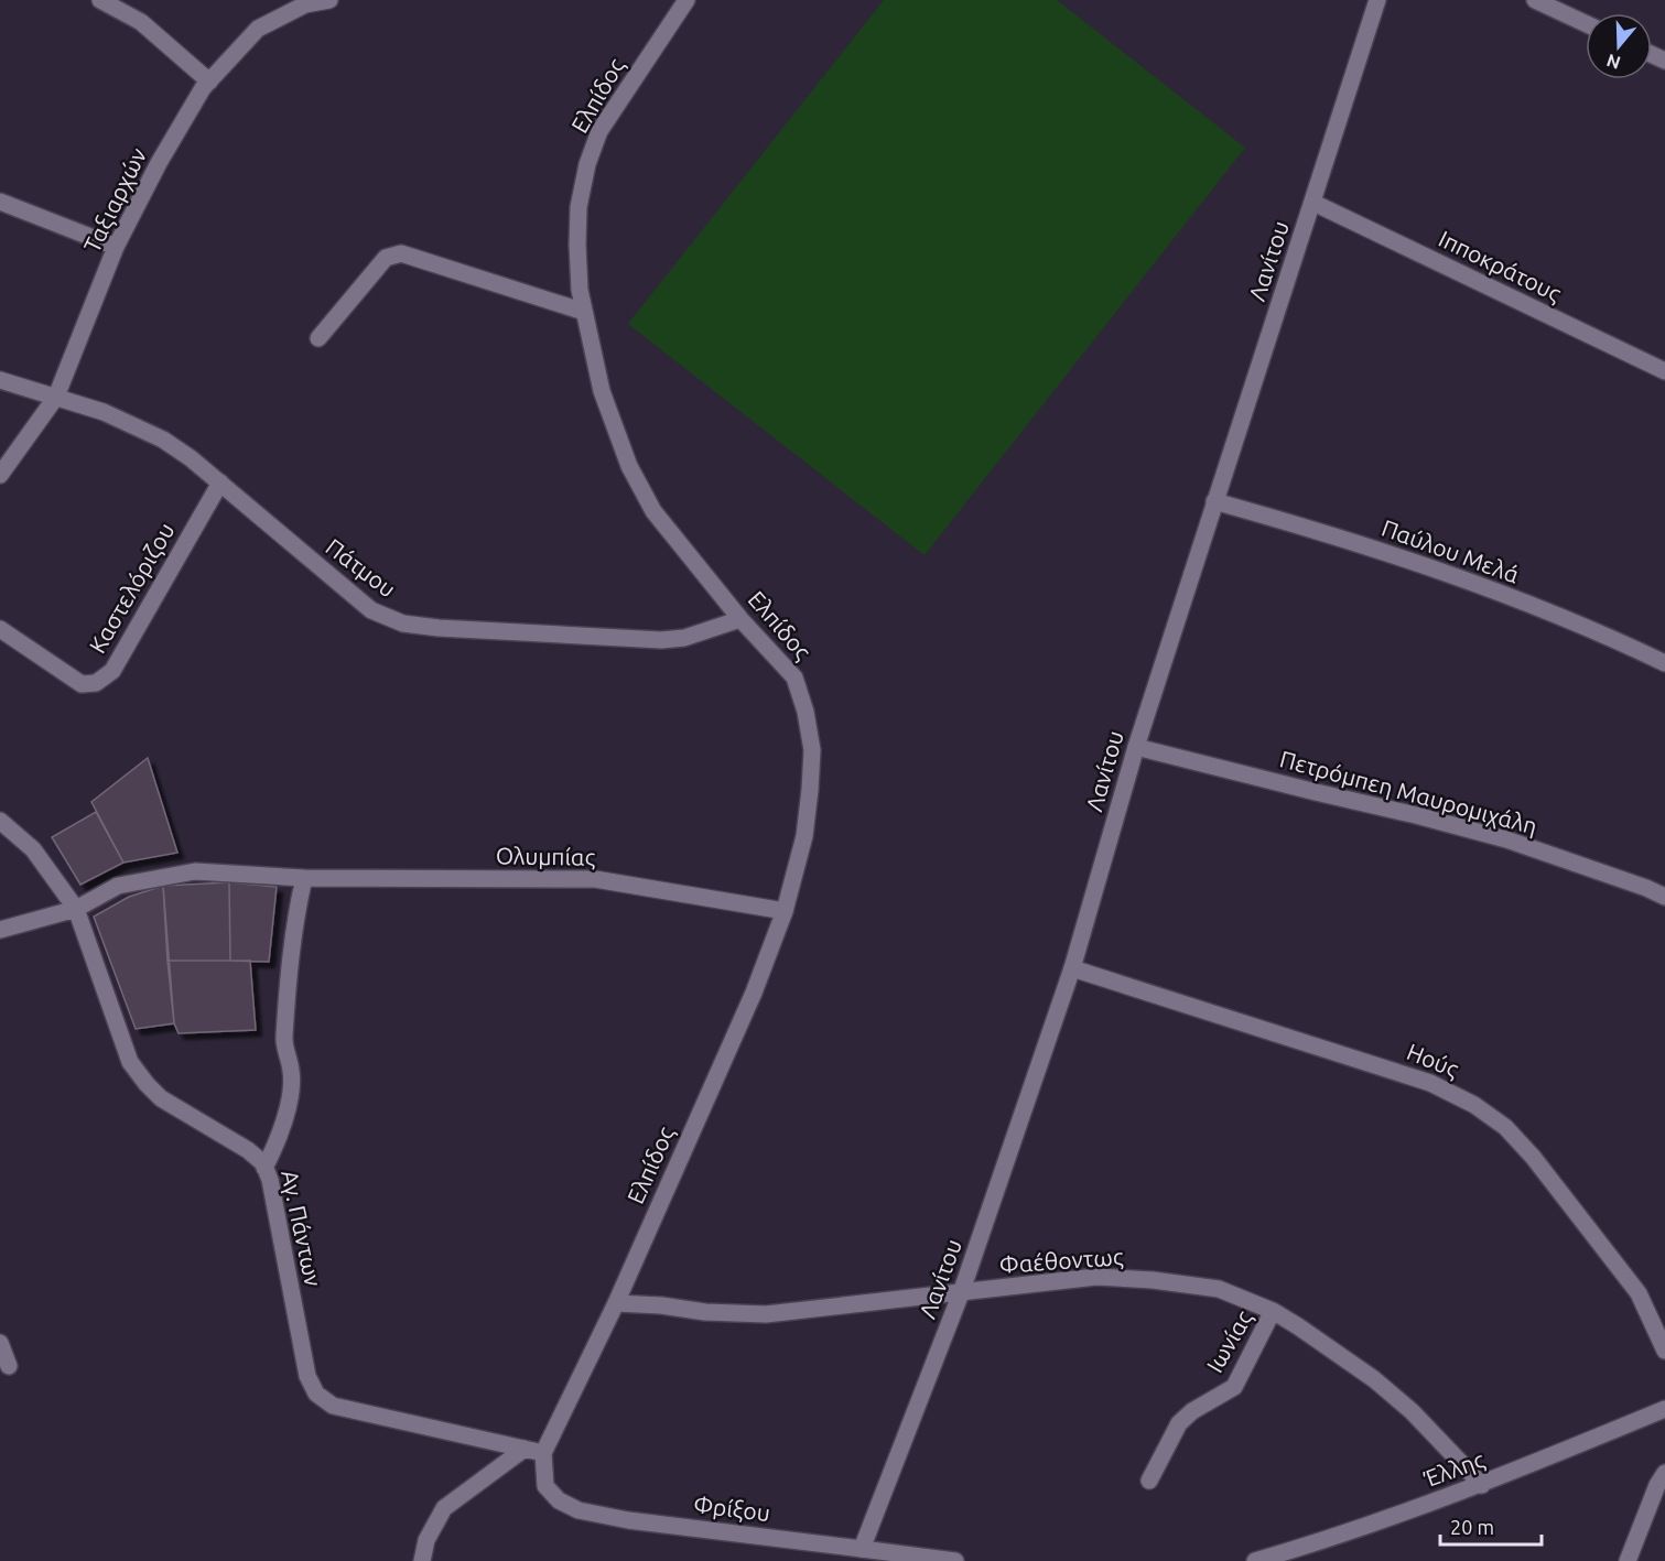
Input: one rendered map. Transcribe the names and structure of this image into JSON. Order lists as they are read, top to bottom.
{
  "streets": {
    "street": [
      "Ελπίδος",
      "Ταξιαρχών",
      "Λανίτου",
      "Ιπποκράτους",
      "Παύλου Μελά",
      "Πάτμου",
      "Καστελόριζου",
      "Πετρόμπεη Μαυρομιχάλη",
      "Ολυμπίας",
      "Ηούς",
      "Αγ. Πάντων",
      "Φαέθοντως",
      "Ιωνίας",
      "Έλλης",
      "Φρίξου"
    ]
  },
  "crossings": [
    ["Ελπίδος", "Πάτμου"],
    ["Ελπίδος", "Ολυμπίας"],
    ["Ελπίδος", "Αγ. Πάντων"],
    ["Ελπίδος", "Φαέθοντως"],
    ["Ελπίδος", "Φρίξου"],
    ["Ταξιαρχών", "Πάτμου"],
    ["Λανίτου", "Ιπποκράτους"],
    ["Λανίτου", "Παύλου Μελά"],
    ["Λανίτου", "Πετρόμπεη Μαυρομιχάλη"],
    ["Λανίτου", "Ηούς"],
    ["Λανίτου", "Φαέθοντως"],
    ["Λανίτου", "Φρίξου"],
    ["Πάτμου", "Καστελόριζου"],
    ["Ολυμπίας", "Αγ. Πάντων"],
    ["Αγ. Πάντων", "Φρίξου"],
    ["Φαέθοντως", "Ιωνίας"],
    ["Φαέθοντως", "Έλλης"]
  ],
  "scale_bar": "20 m",
  "north": "bottom"
}
